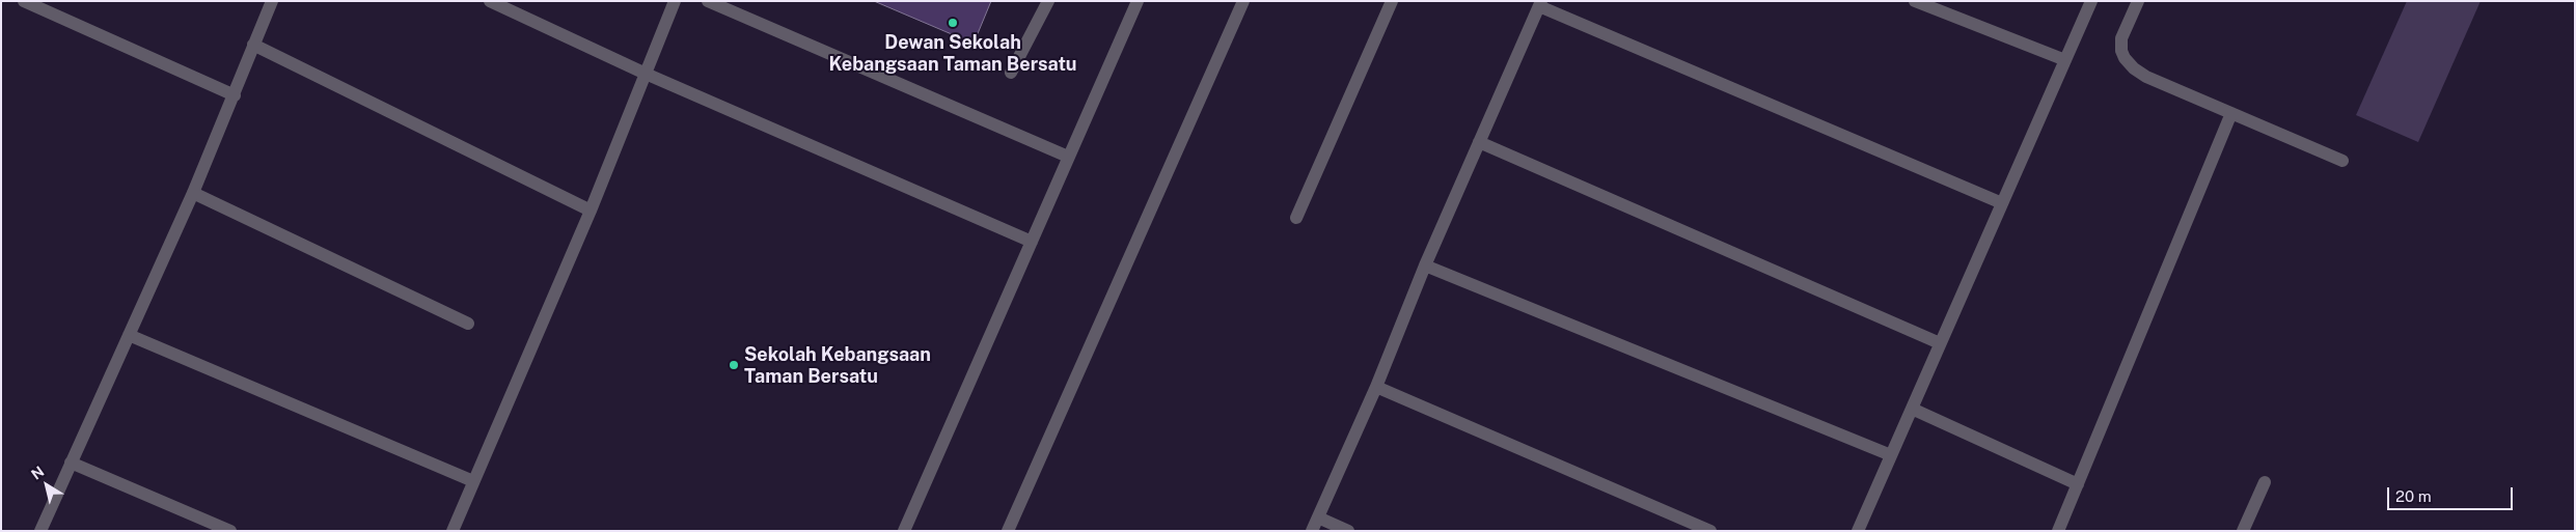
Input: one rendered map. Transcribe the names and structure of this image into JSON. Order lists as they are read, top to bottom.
{
  "places": ["Dewan Sekolah Kebangsaan Taman Bersatu", "Sekolah Kebangsaan Taman Bersatu"],
  "scale_bar": "20 m",
  "north": "top left"
}
